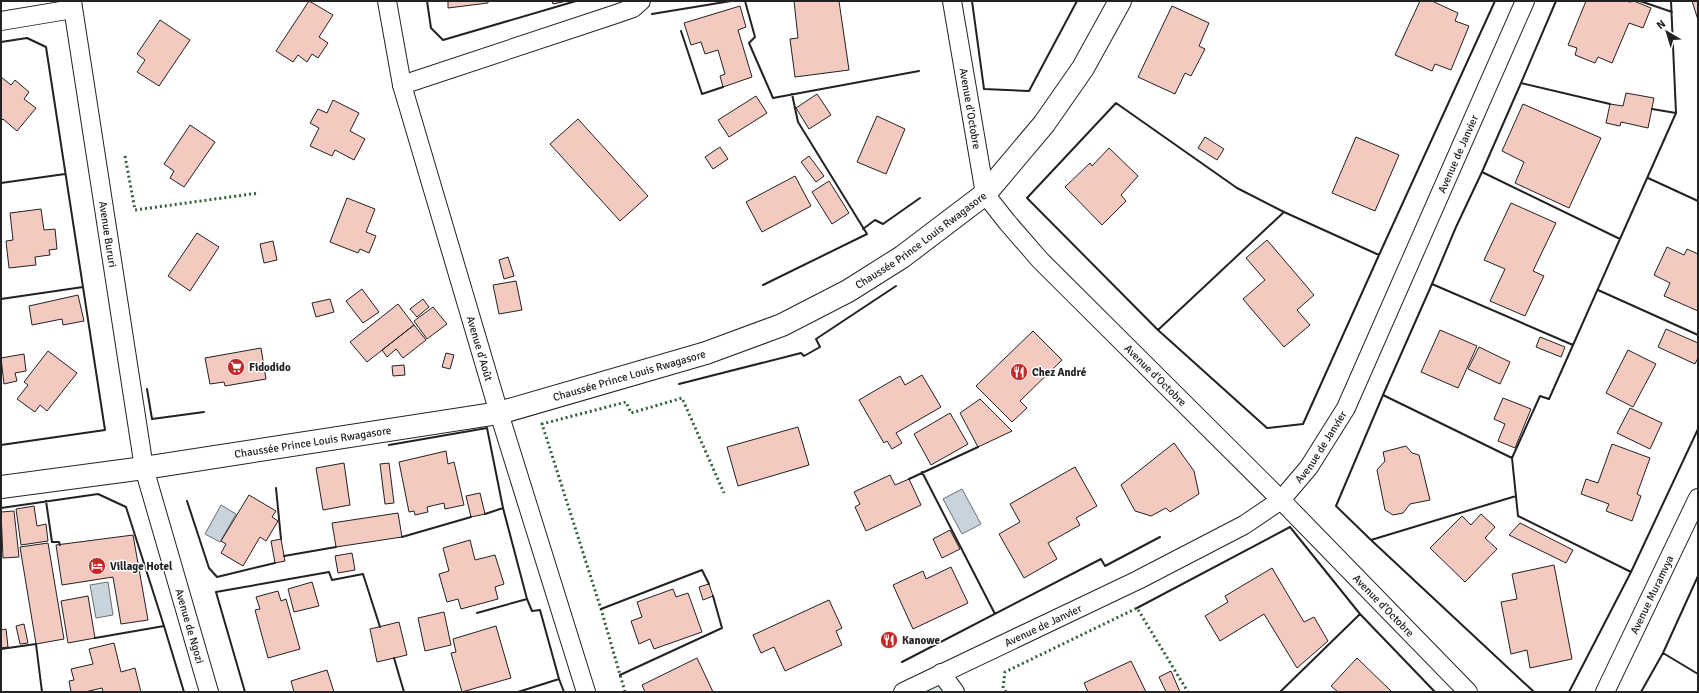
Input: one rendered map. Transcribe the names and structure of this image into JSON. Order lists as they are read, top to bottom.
{
  "streets": {
    "street": [
      "Avenue d'Octobre",
      "Avenue de Janvier",
      "Avenue Bururi",
      "Chaussée Prince Louis Rwagasore",
      "Avenue d'Août",
      "Avenue Muramvya",
      "Avenue de Ngozi"
    ]
  },
  "crossings": [
    ["Avenue d'Octobre", "Avenue de Janvier"],
    ["Avenue d'Octobre", "Chaussée Prince Louis Rwagasore"],
    ["Avenue Bururi", "Chaussée Prince Louis Rwagasore"],
    ["Avenue Bururi", "Avenue de Ngozi"],
    ["Chaussée Prince Louis Rwagasore", "Avenue d'Août"],
    ["Chaussée Prince Louis Rwagasore", "Avenue de Ngozi"]
  ],
  "places": {
    "supermarket": ["Fidodido"],
    "restaurant": ["Chez André", "Kanowe"],
    "hotel": ["Village Hotel"]
  },
  "north": "top left"
}
